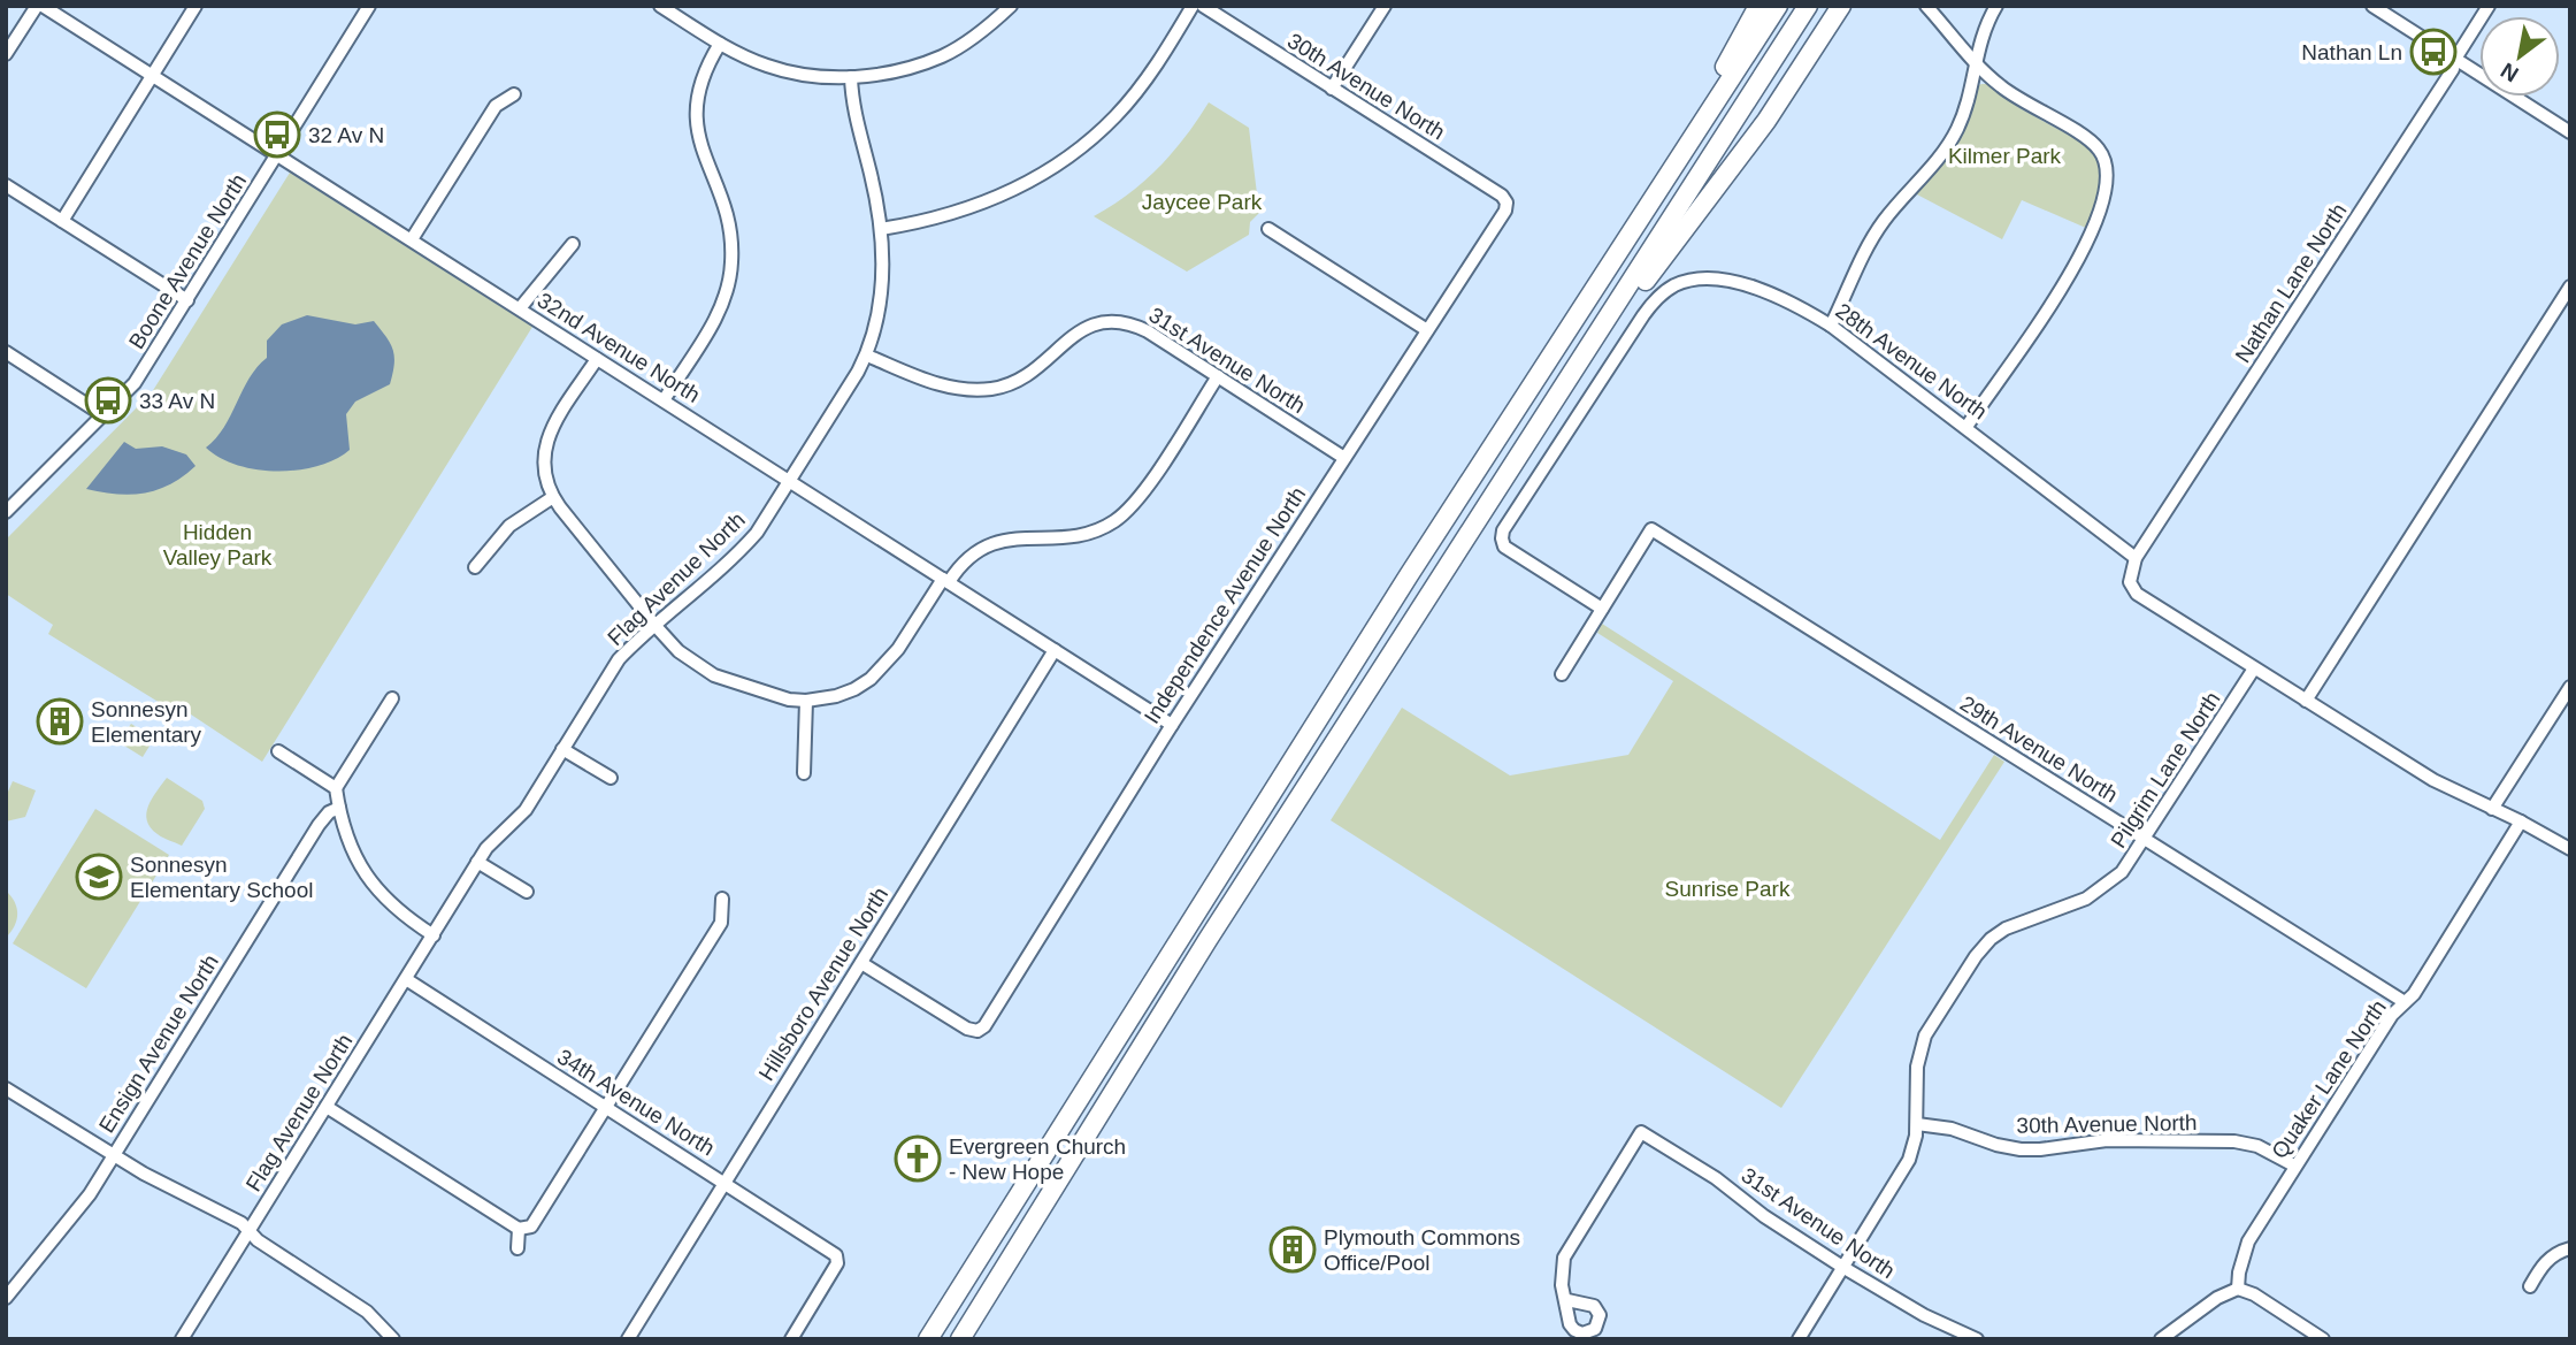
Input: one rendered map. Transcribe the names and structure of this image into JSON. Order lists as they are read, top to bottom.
{
  "streets": {
    "street": [
      "30th Avenue North",
      "Boone Avenue North",
      "Nathan Lane North",
      "32nd Avenue North",
      "31st Avenue North",
      "28th Avenue North",
      "Flag Avenue North",
      "Independence Avenue North",
      "29th Avenue North",
      "Pilgrim Lane North",
      "Hillsboro Avenue North",
      "Ensign Avenue North",
      "Quaker Lane North",
      "34th Avenue North"
    ]
  },
  "crossings": [
    ["30th Avenue North", "Independence Avenue North"],
    ["30th Avenue North", "Pilgrim Lane North"],
    ["30th Avenue North", "Quaker Lane North"],
    ["Boone Avenue North", "32nd Avenue North"],
    ["Nathan Lane North", "28th Avenue North"],
    ["Nathan Lane North", "Pilgrim Lane North"],
    ["32nd Avenue North", "Flag Avenue North"],
    ["32nd Avenue North", "Independence Avenue North"],
    ["32nd Avenue North", "Hillsboro Avenue North"],
    ["31st Avenue North", "Flag Avenue North"],
    ["31st Avenue North", "Independence Avenue North"],
    ["31st Avenue North", "Pilgrim Lane North"],
    ["28th Avenue North", "29th Avenue North"],
    ["Flag Avenue North", "34th Avenue North"],
    ["Independence Avenue North", "Hillsboro Avenue North"],
    ["29th Avenue North", "Pilgrim Lane North"],
    ["29th Avenue North", "Quaker Lane North"],
    ["Hillsboro Avenue North", "34th Avenue North"]
  ],
  "parks": [
    "Kilmer Park",
    "Jaycee Park",
    "Hidden Valley Park",
    "Sunrise Park"
  ],
  "places": {
    "bus stop": ["Nathan Ln", "32 Av N", "33 Av N"],
    "building": ["Sonnesyn Elementary", "Plymouth Commons Office/Pool"],
    "school or university": ["Sonnesyn Elementary School"],
    "church": ["Evergreen Church - New Hope"]
  },
  "north": "bottom left"
}
